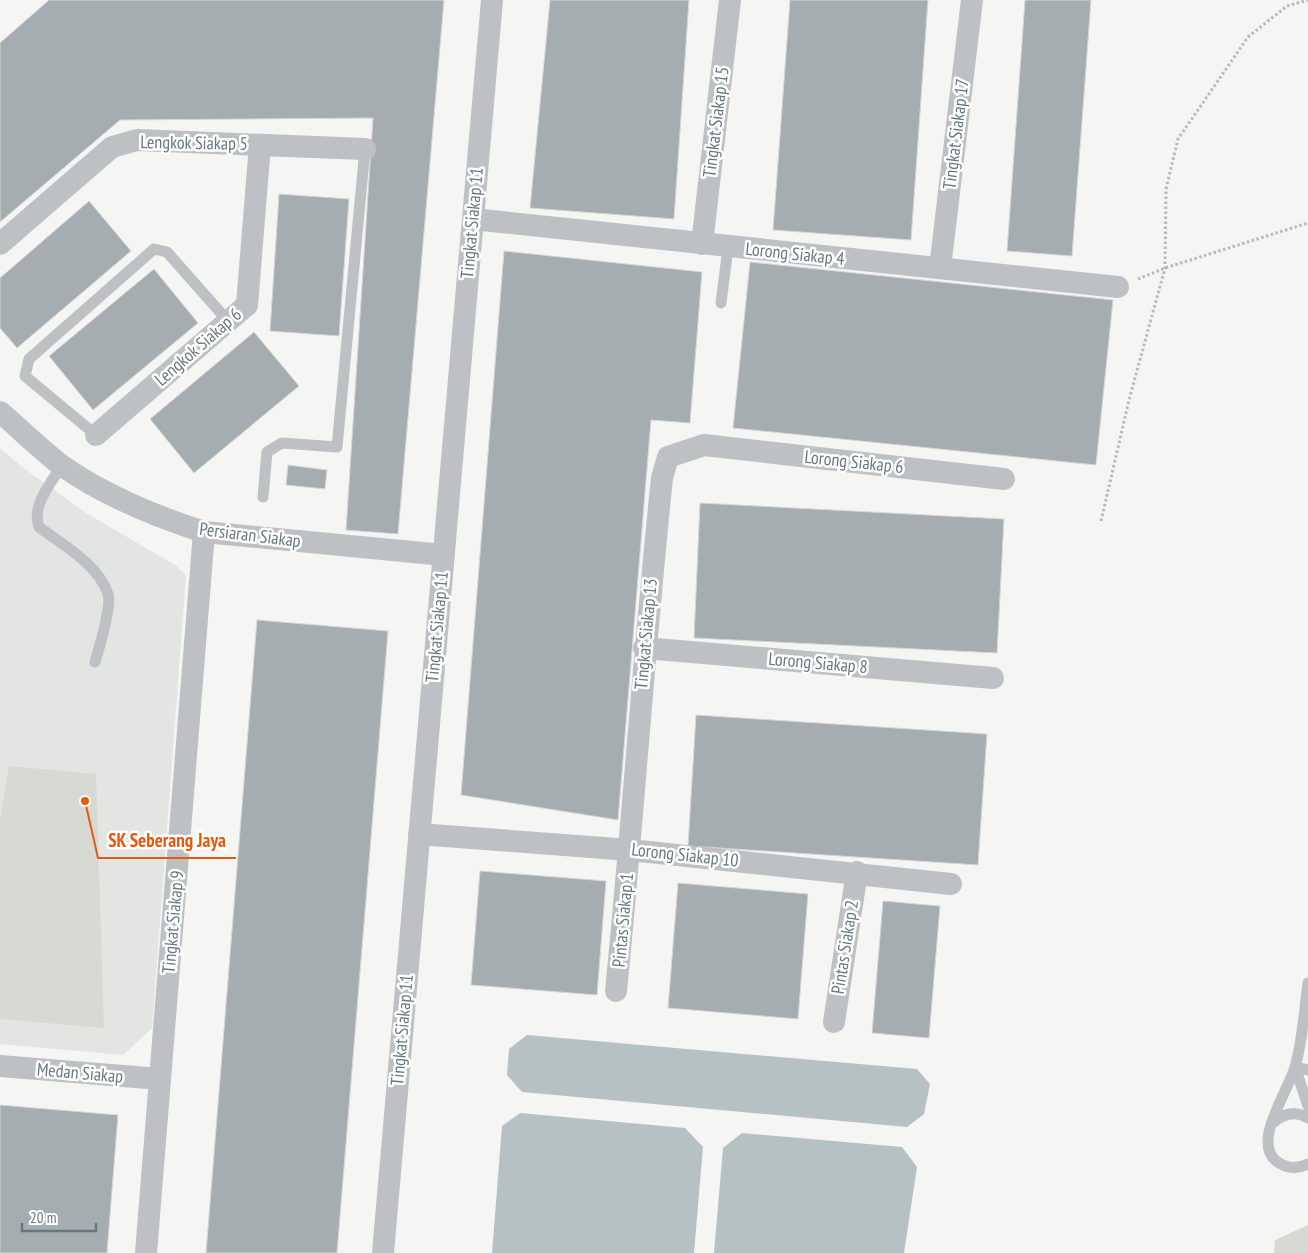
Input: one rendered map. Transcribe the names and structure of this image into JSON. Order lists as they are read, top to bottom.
{
  "streets": {
    "street": [
      "Tingkat Siakap 15",
      "Tingkat Siakap 17",
      "Lengkok Siakap 5",
      "Tingkat Siakap 11",
      "Lorong Siakap 4",
      "Lengkok Siakap 6",
      "Lorong Siakap 6",
      "Persiaran Siakap",
      "Tingkat Siakap 13",
      "Lorong Siakap 8",
      "Lorong Siakap 10",
      "Pintas Siakap 1",
      "Tingkat Siakap 9",
      "Pintas Siakap 2",
      "Medan Siakap"
    ]
  },
  "crossings": [
    ["Tingkat Siakap 15", "Lorong Siakap 4"],
    ["Tingkat Siakap 17", "Lorong Siakap 4"],
    ["Lengkok Siakap 5", "Lengkok Siakap 6"],
    ["Tingkat Siakap 11", "Lorong Siakap 4"],
    ["Tingkat Siakap 11", "Persiaran Siakap"],
    ["Tingkat Siakap 11", "Lorong Siakap 10"],
    ["Lorong Siakap 6", "Tingkat Siakap 13"],
    ["Persiaran Siakap", "Tingkat Siakap 9"],
    ["Tingkat Siakap 13", "Lorong Siakap 8"],
    ["Tingkat Siakap 13", "Lorong Siakap 10"],
    ["Tingkat Siakap 13", "Pintas Siakap 1"],
    ["Lorong Siakap 10", "Pintas Siakap 1"],
    ["Lorong Siakap 10", "Pintas Siakap 2"],
    ["Tingkat Siakap 9", "Medan Siakap"]
  ],
  "places": ["SK Seberang Jaya"],
  "scale_bar": "20 m"
}
